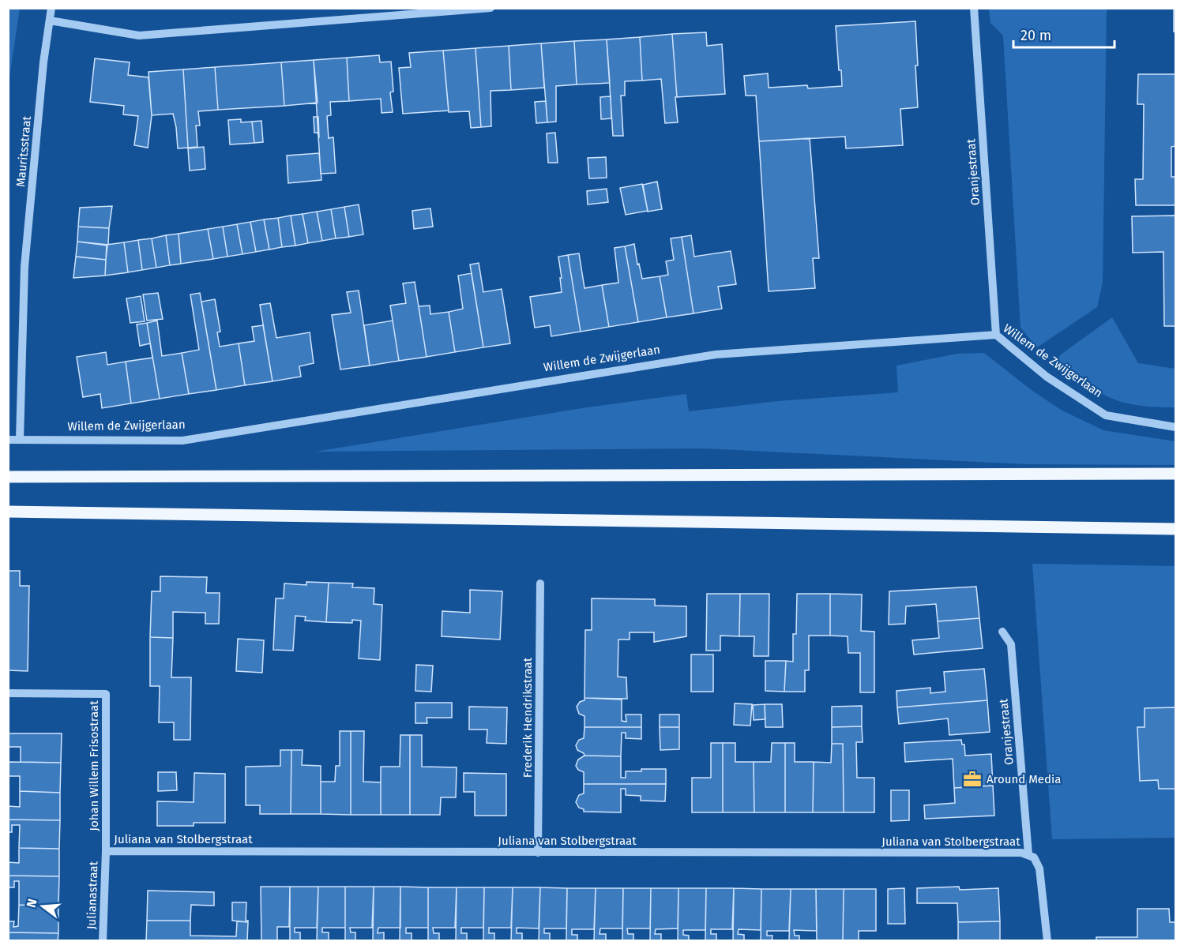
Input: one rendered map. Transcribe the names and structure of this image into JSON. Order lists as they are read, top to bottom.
{
  "streets": {
    "street": [
      "Mauritsstraat",
      "Oranjestraat",
      "Willem de Zwijgerlaan",
      "Frederik Hendrikstraat",
      "Johan Willem Frisostraat",
      "Juliana van Stolbergstraat",
      "Julianastraat"
    ]
  },
  "crossings": [
    ["Mauritsstraat", "Willem de Zwijgerlaan"],
    ["Oranjestraat", "Willem de Zwijgerlaan"],
    ["Oranjestraat", "Juliana van Stolbergstraat"],
    ["Frederik Hendrikstraat", "Juliana van Stolbergstraat"],
    ["Johan Willem Frisostraat", "Juliana van Stolbergstraat"],
    ["Johan Willem Frisostraat", "Julianastraat"],
    ["Juliana van Stolbergstraat", "Julianastraat"]
  ],
  "places": {
    "office": ["Around Media"]
  },
  "scale_bar": "20 m",
  "north": "left"
}
